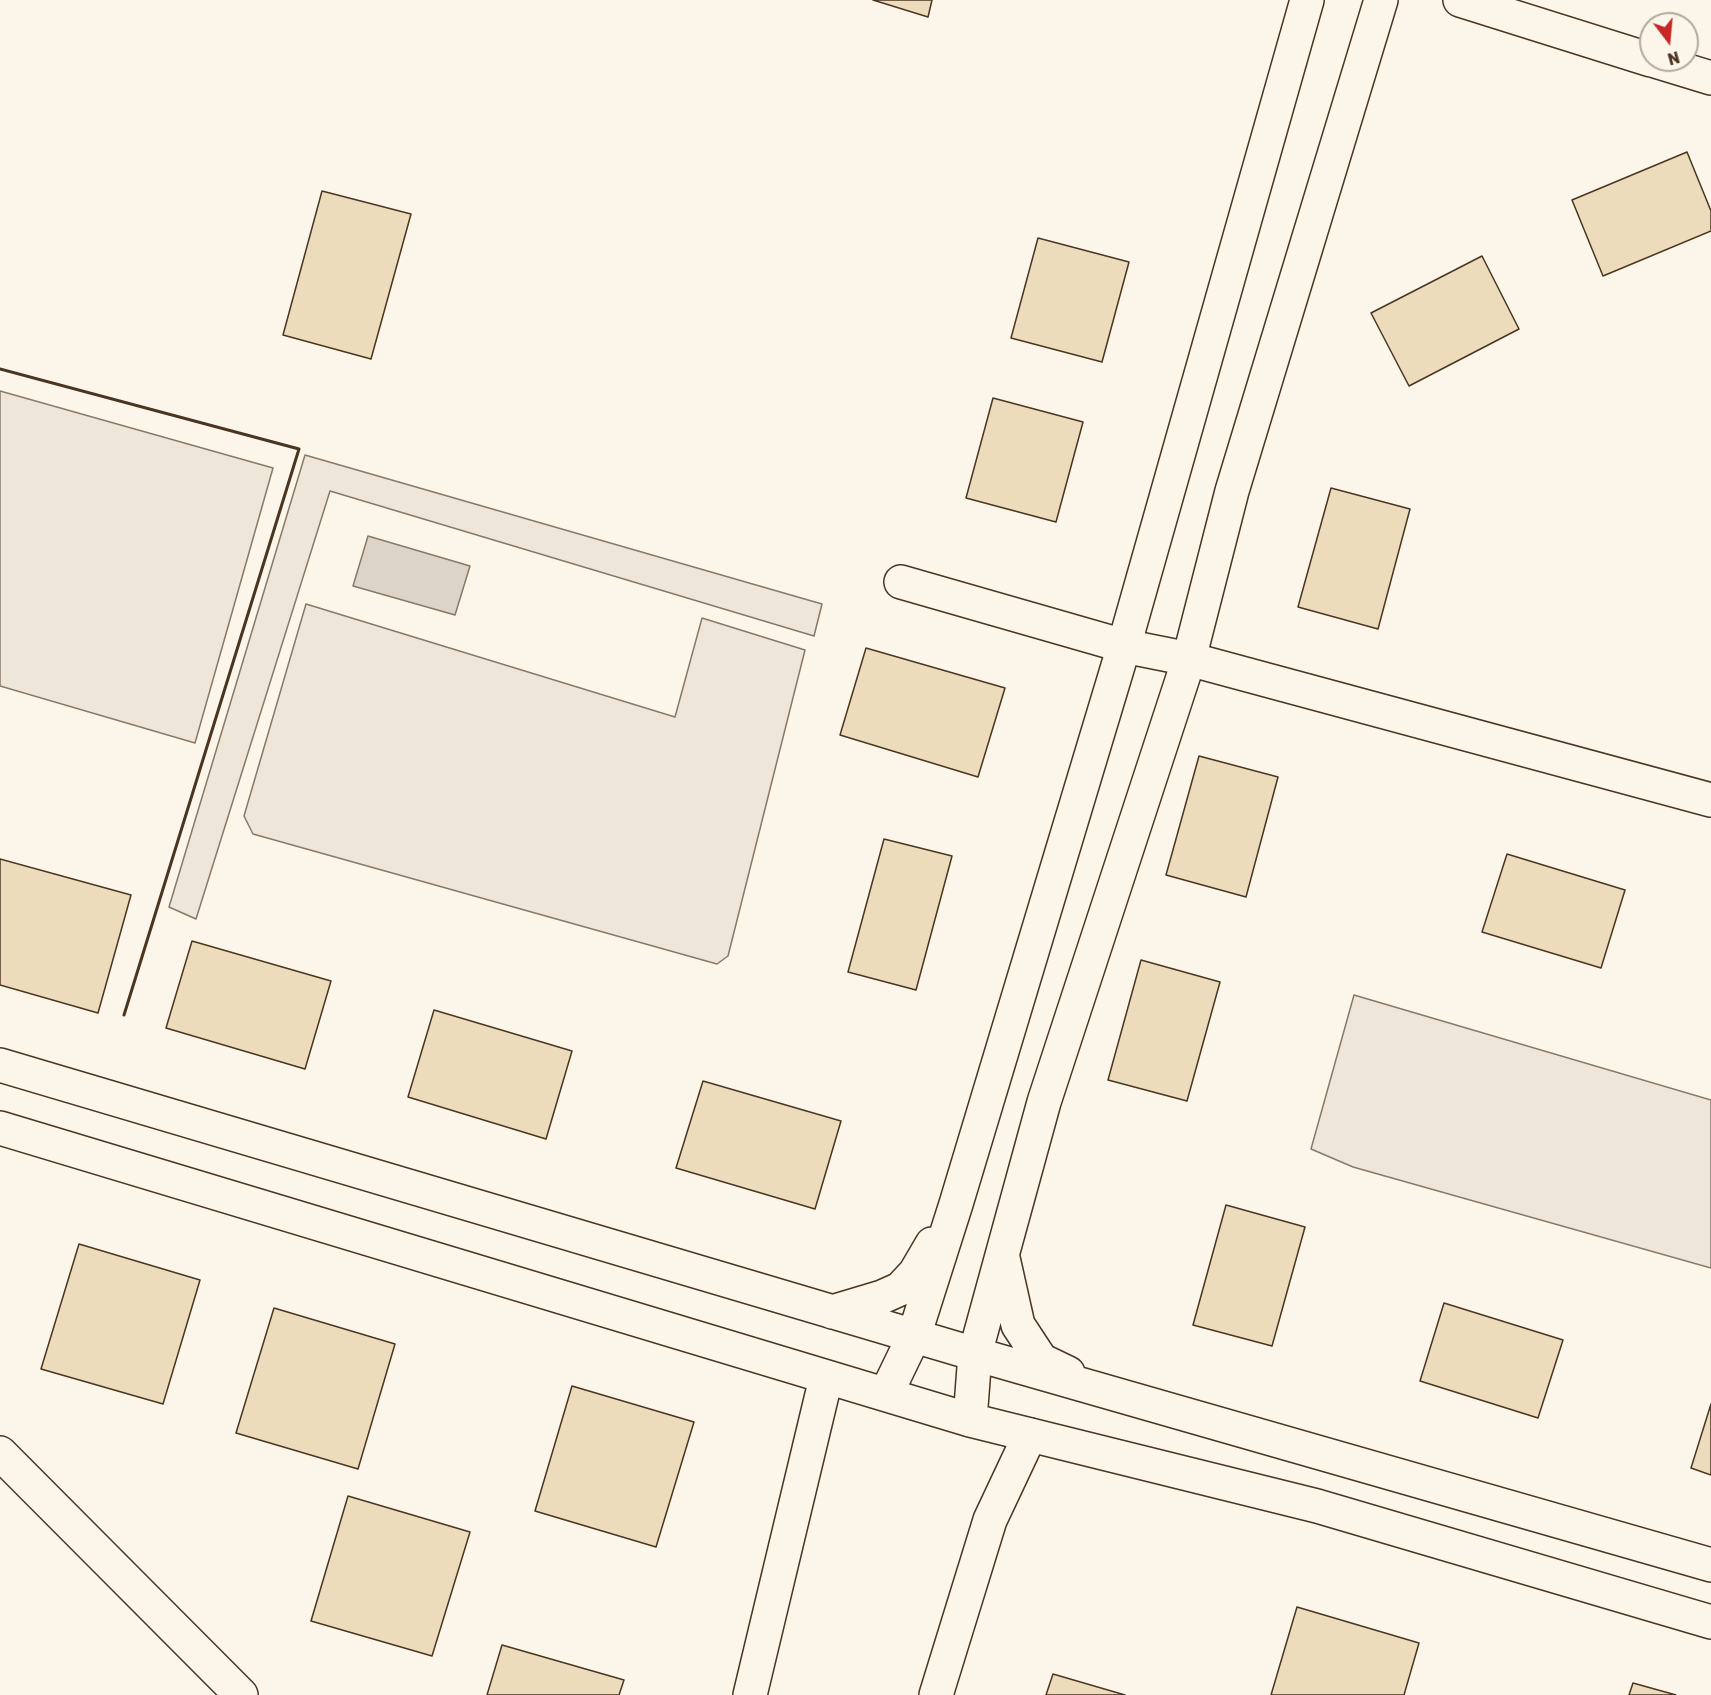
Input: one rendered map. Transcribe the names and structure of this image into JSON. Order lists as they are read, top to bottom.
{
  "north": "bottom"
}
